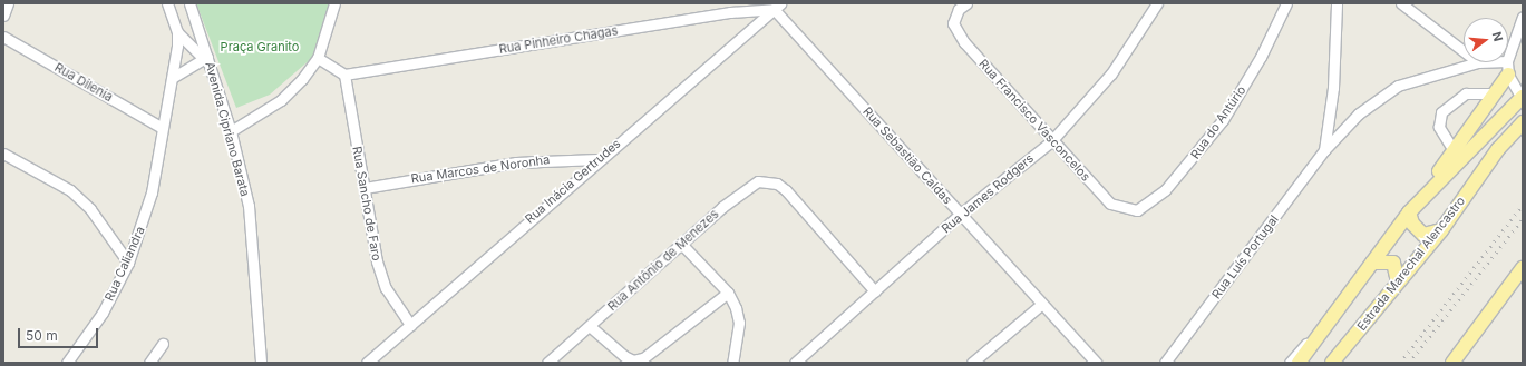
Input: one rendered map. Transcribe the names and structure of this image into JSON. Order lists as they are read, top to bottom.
{
  "streets": {
    "main road": ["Estrada Marechal Alencastro"],
    "street": [
      "Rua Pinheiro Chagas",
      "Rua Dilenia",
      "Rua Francisco Vasconcelos",
      "Rua do Antúrio",
      "Avenida Cipriano Barata",
      "Rua Sebastião Caldas",
      "Rua Marcos de Noronha",
      "Rua Inácia Gertrudes",
      "Rua James Rodgers",
      "Rua Sancho de Faro",
      "Rua Luís Portugal",
      "Rua Antônio de Menezes",
      "Rua Caliandra"
    ]
  },
  "crossings": [
    ["Rua Pinheiro Chagas", "Rua Sebastião Caldas"],
    ["Rua Pinheiro Chagas", "Rua Inácia Gertrudes"],
    ["Rua Pinheiro Chagas", "Rua Sancho de Faro"],
    ["Rua Dilenia", "Rua Caliandra"],
    ["Rua Francisco Vasconcelos", "Rua do Antúrio"],
    ["Rua Francisco Vasconcelos", "Rua James Rodgers"],
    ["Avenida Cipriano Barata", "Rua Caliandra"],
    ["Rua Sebastião Caldas", "Rua Inácia Gertrudes"],
    ["Rua Sebastião Caldas", "Rua James Rodgers"],
    ["Rua Marcos de Noronha", "Rua Inácia Gertrudes"],
    ["Rua Marcos de Noronha", "Rua Sancho de Faro"],
    ["Rua Inácia Gertrudes", "Rua Sancho de Faro"],
    ["Rua James Rodgers", "Rua Antônio de Menezes"]
  ],
  "parks": ["Praça Granito"],
  "scale_bar": "50 m",
  "north": "right"
}
